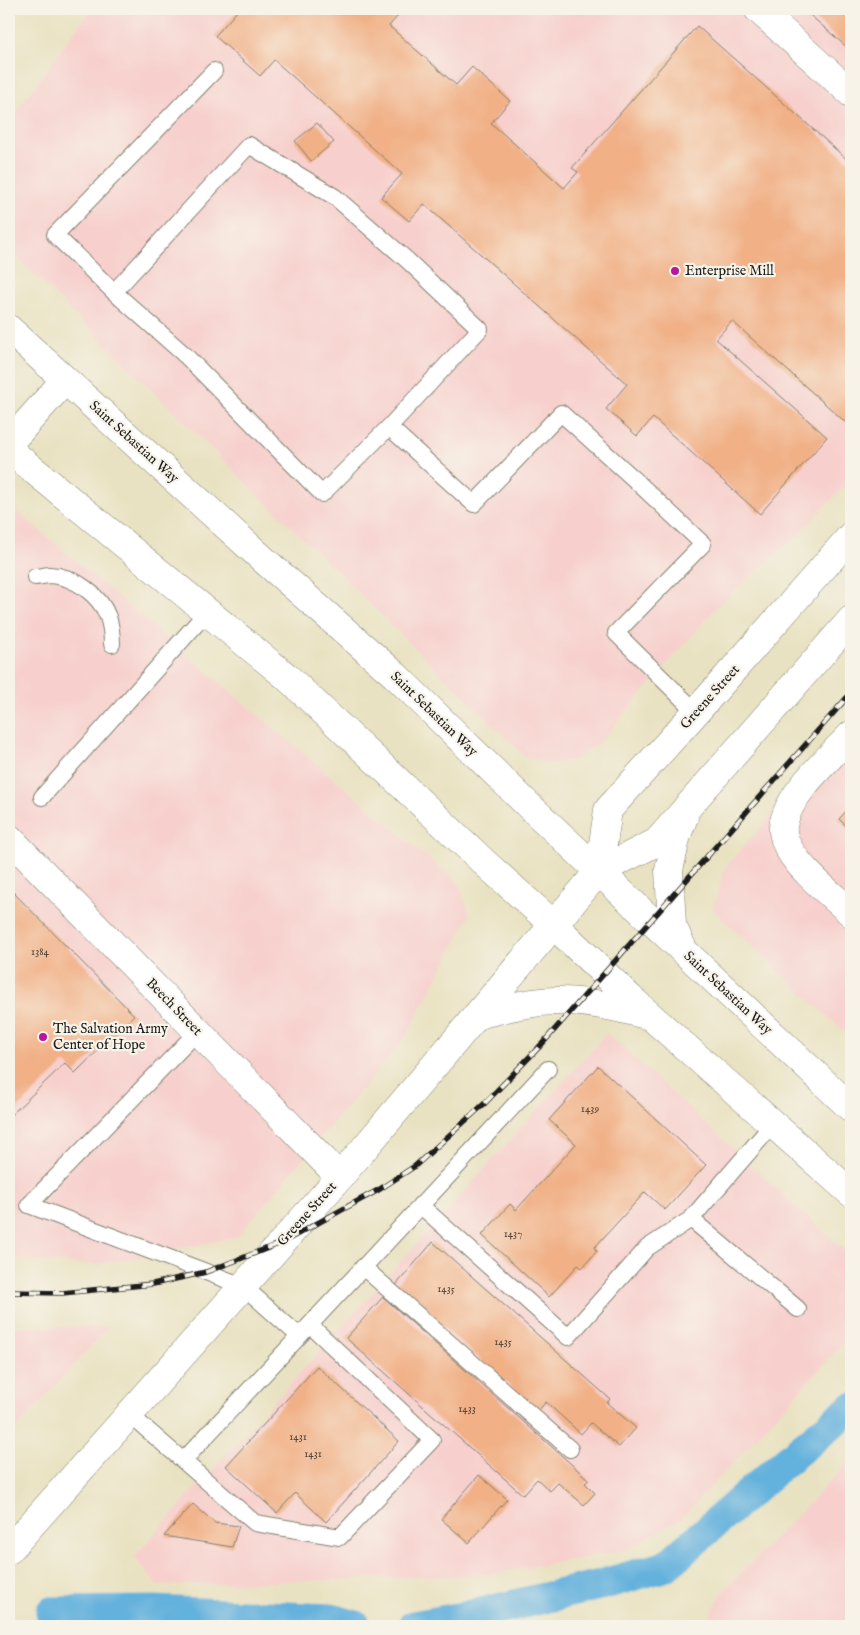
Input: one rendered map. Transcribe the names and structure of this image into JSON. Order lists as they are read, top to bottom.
{
  "streets": {
    "main road": ["Saint Sebastian Way", "Greene Street", "Beech Street"]
  },
  "crossings": [
    ["Saint Sebastian Way", "Greene Street"],
    ["Greene Street", "Beech Street"]
  ],
  "places": ["Enterprise Mill", "The Salvation Army Center of Hope"],
  "house_numbers": [
    "1384",
    "1439",
    "1437",
    "1435",
    "1435",
    "1433",
    "1431",
    "1431"
  ]
}
